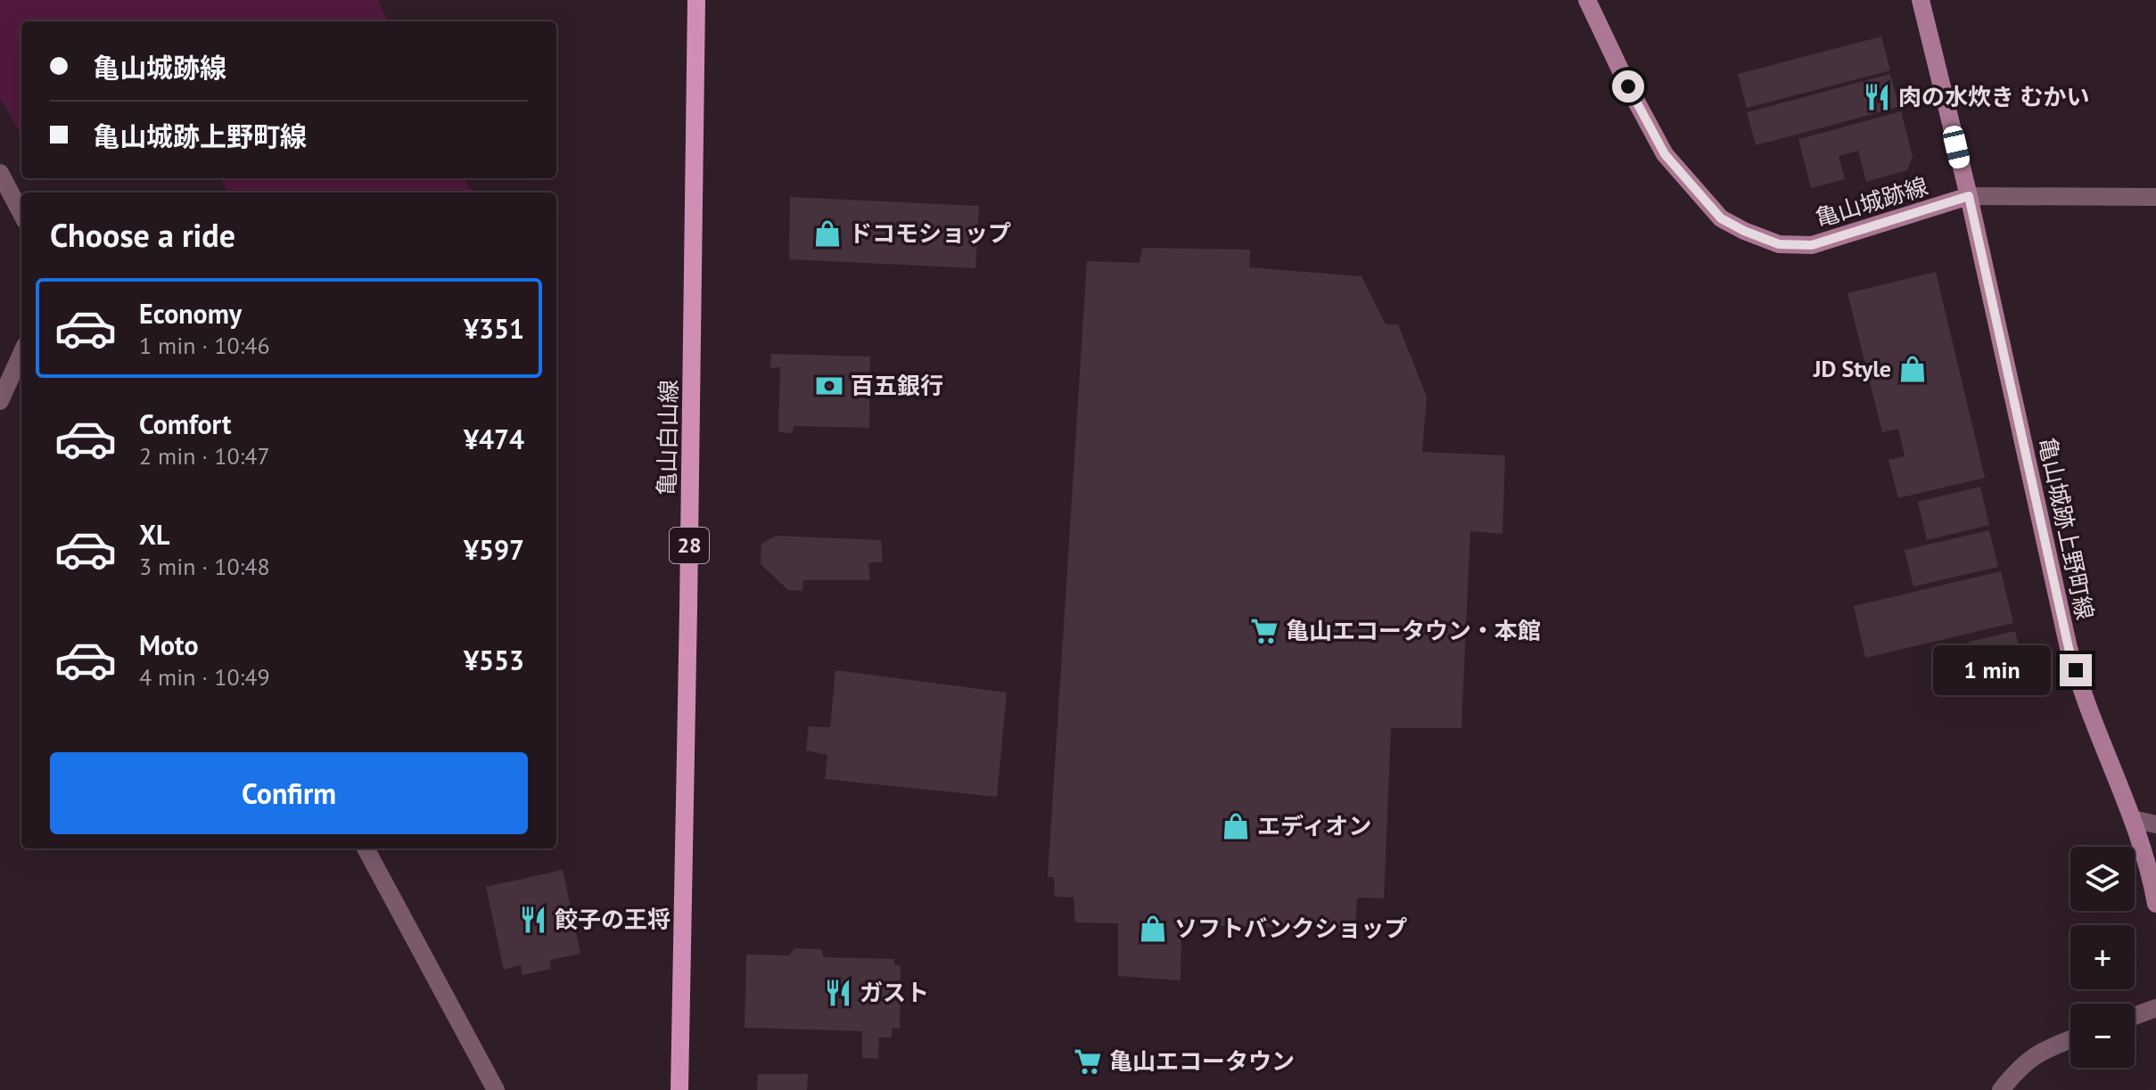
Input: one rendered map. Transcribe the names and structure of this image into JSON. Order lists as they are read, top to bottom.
{
  "streets": {
    "main road": [
      "亀山城跡線",
      "亀山白山線",
      "亀山城跡上野町線",
      "28"
    ]
  },
  "crossings": [
    ["亀山城跡線", "亀山城跡上野町線"]
  ],
  "places": {
    "restaurant": ["肉の水炊き むかい", "餃子の王将", "ガスト"],
    "shop": [
      "ドコモショップ",
      "JD Style",
      "エディオン",
      "ソフトバンクショップ"
    ],
    "bank": ["百五銀行"],
    "supermarket": ["亀山エコータウン・本館", "亀山エコータウン"]
  },
  "page": {
    "banner": ["亀山城跡線", "亀山城跡上野町線"],
    "heading": "Choose a ride",
    "list": [
      {
        "name": "Economy",
        "note": "1 min · 10:46",
        "value": "¥351"
      },
      {
        "name": "Comfort",
        "note": "2 min · 10:47",
        "value": "¥474"
      },
      {
        "name": "XL",
        "note": "3 min · 10:48",
        "value": "¥597"
      },
      {
        "name": "Moto",
        "note": "4 min · 10:49",
        "value": "¥553"
      }
    ],
    "bubble": "1 min",
    "buttons": "Confirm",
    "map_buttons": ["+", "−"]
  }
}
